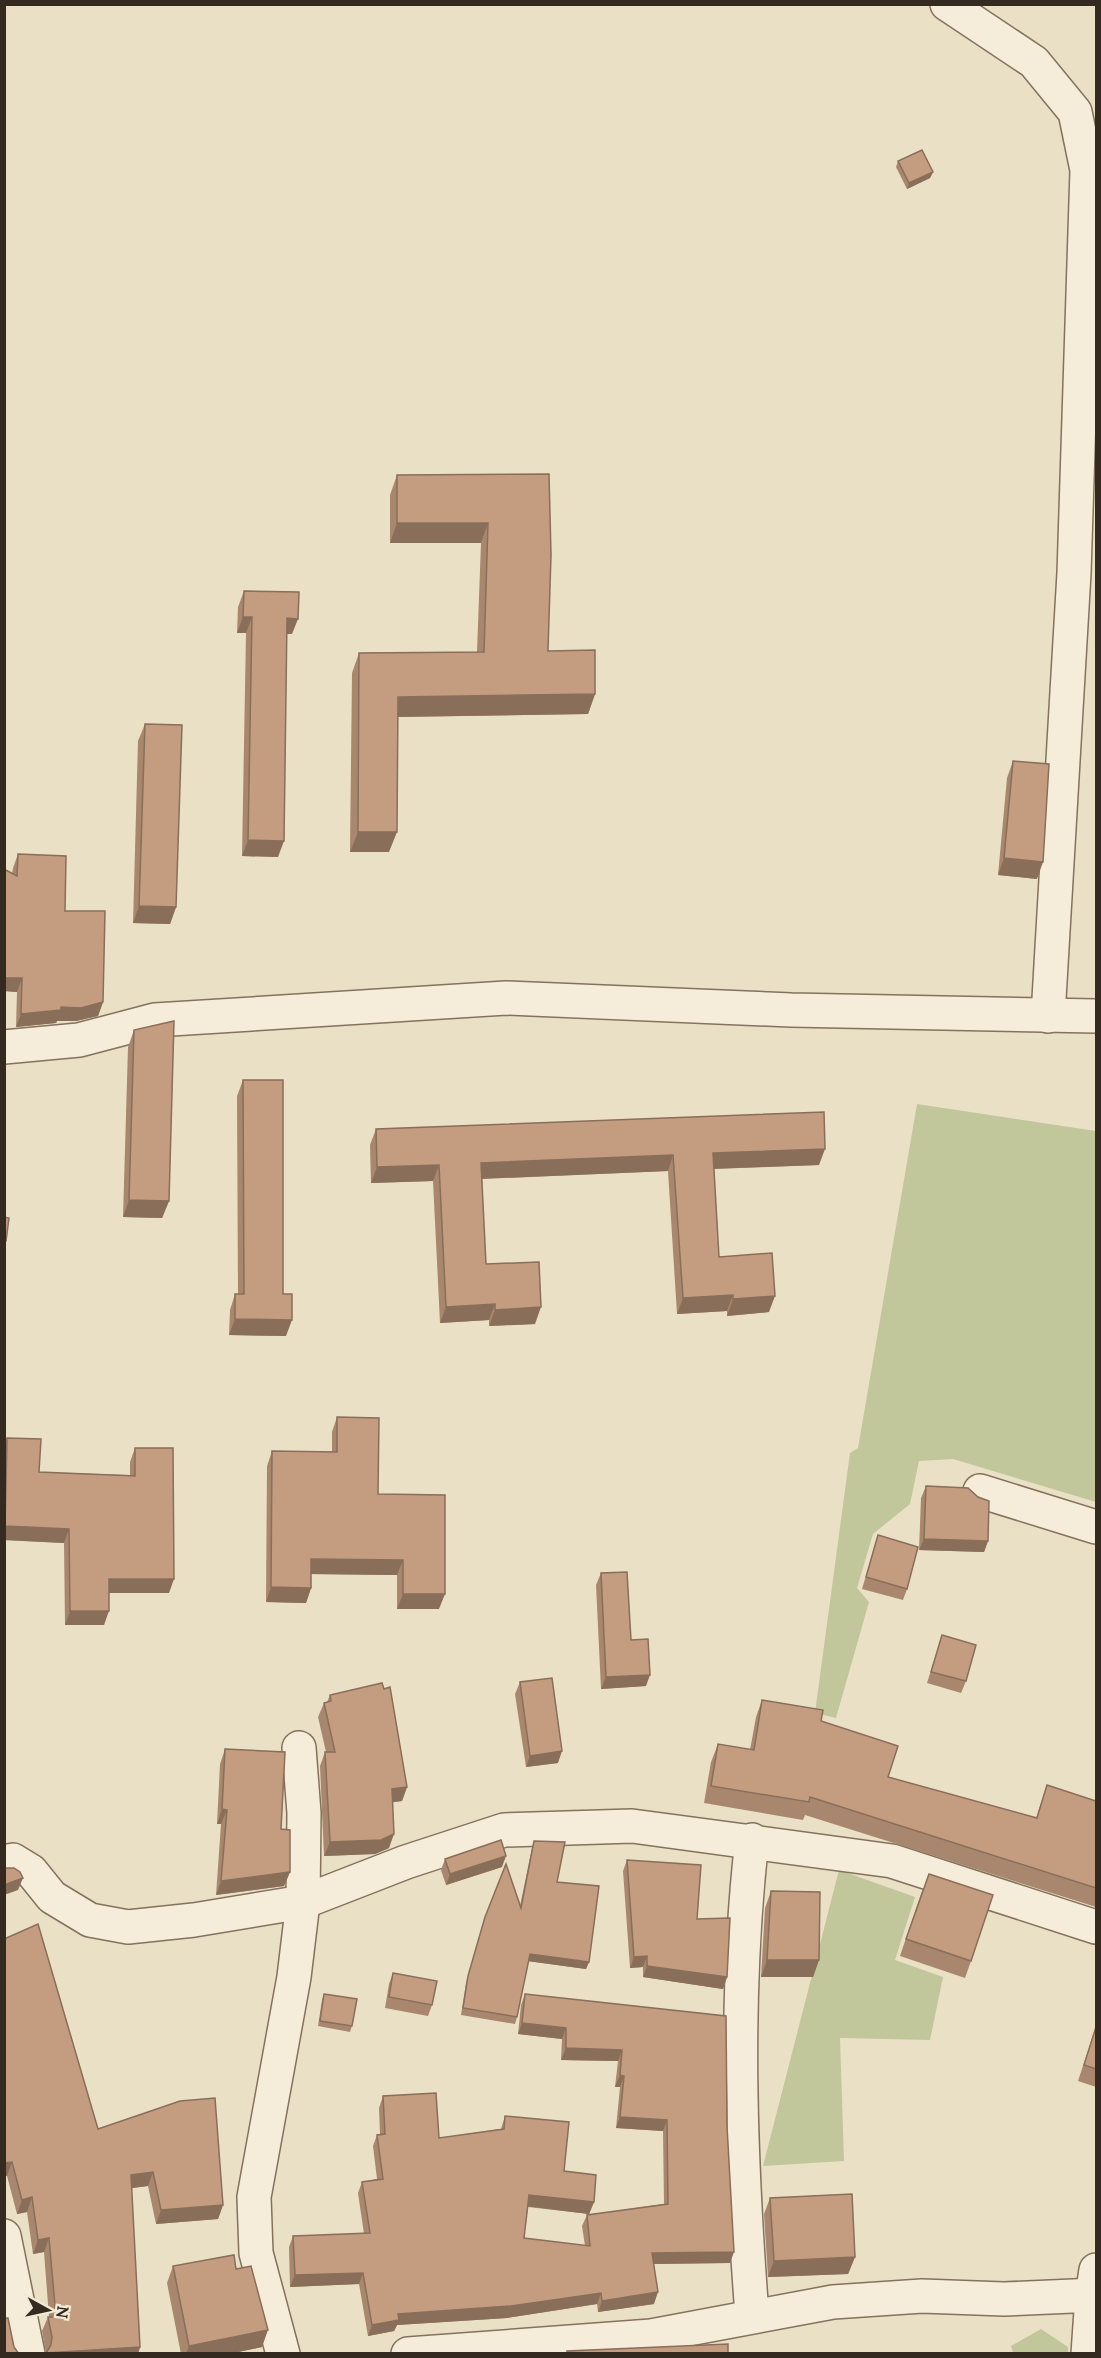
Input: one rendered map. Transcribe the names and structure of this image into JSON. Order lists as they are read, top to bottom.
{
  "north": "right"
}
